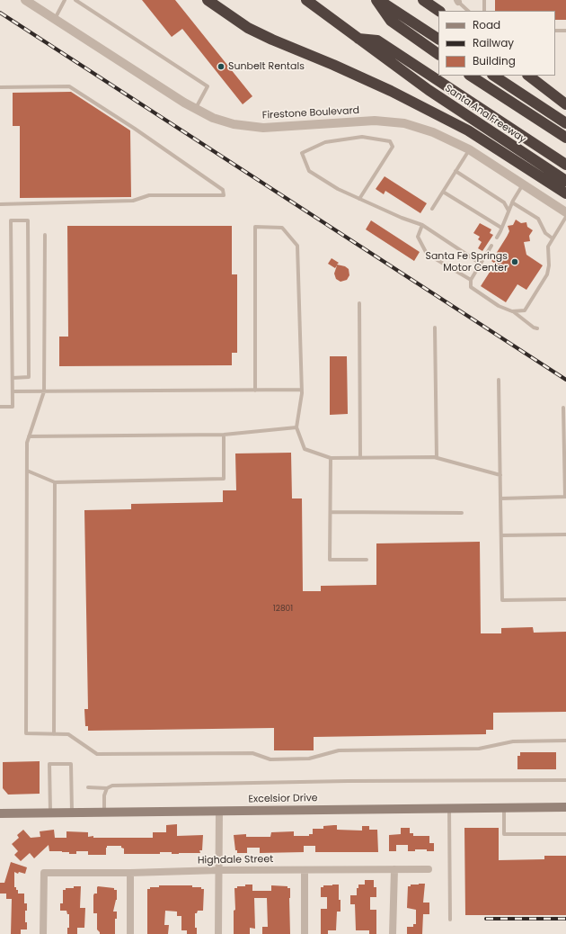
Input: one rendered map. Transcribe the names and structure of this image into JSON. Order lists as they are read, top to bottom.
{
  "streets": {
    "highway": ["Santa Ana Freeway"],
    "main road": ["Excelsior Drive"],
    "street": ["Firestone Boulevard", "Highdale Street"]
  },
  "places": ["Sunbelt Rentals", "Santa Fe Springs Motor Center"],
  "house_numbers": ["12801"],
  "legend": ["Road", "Railway", "Building"]
}
